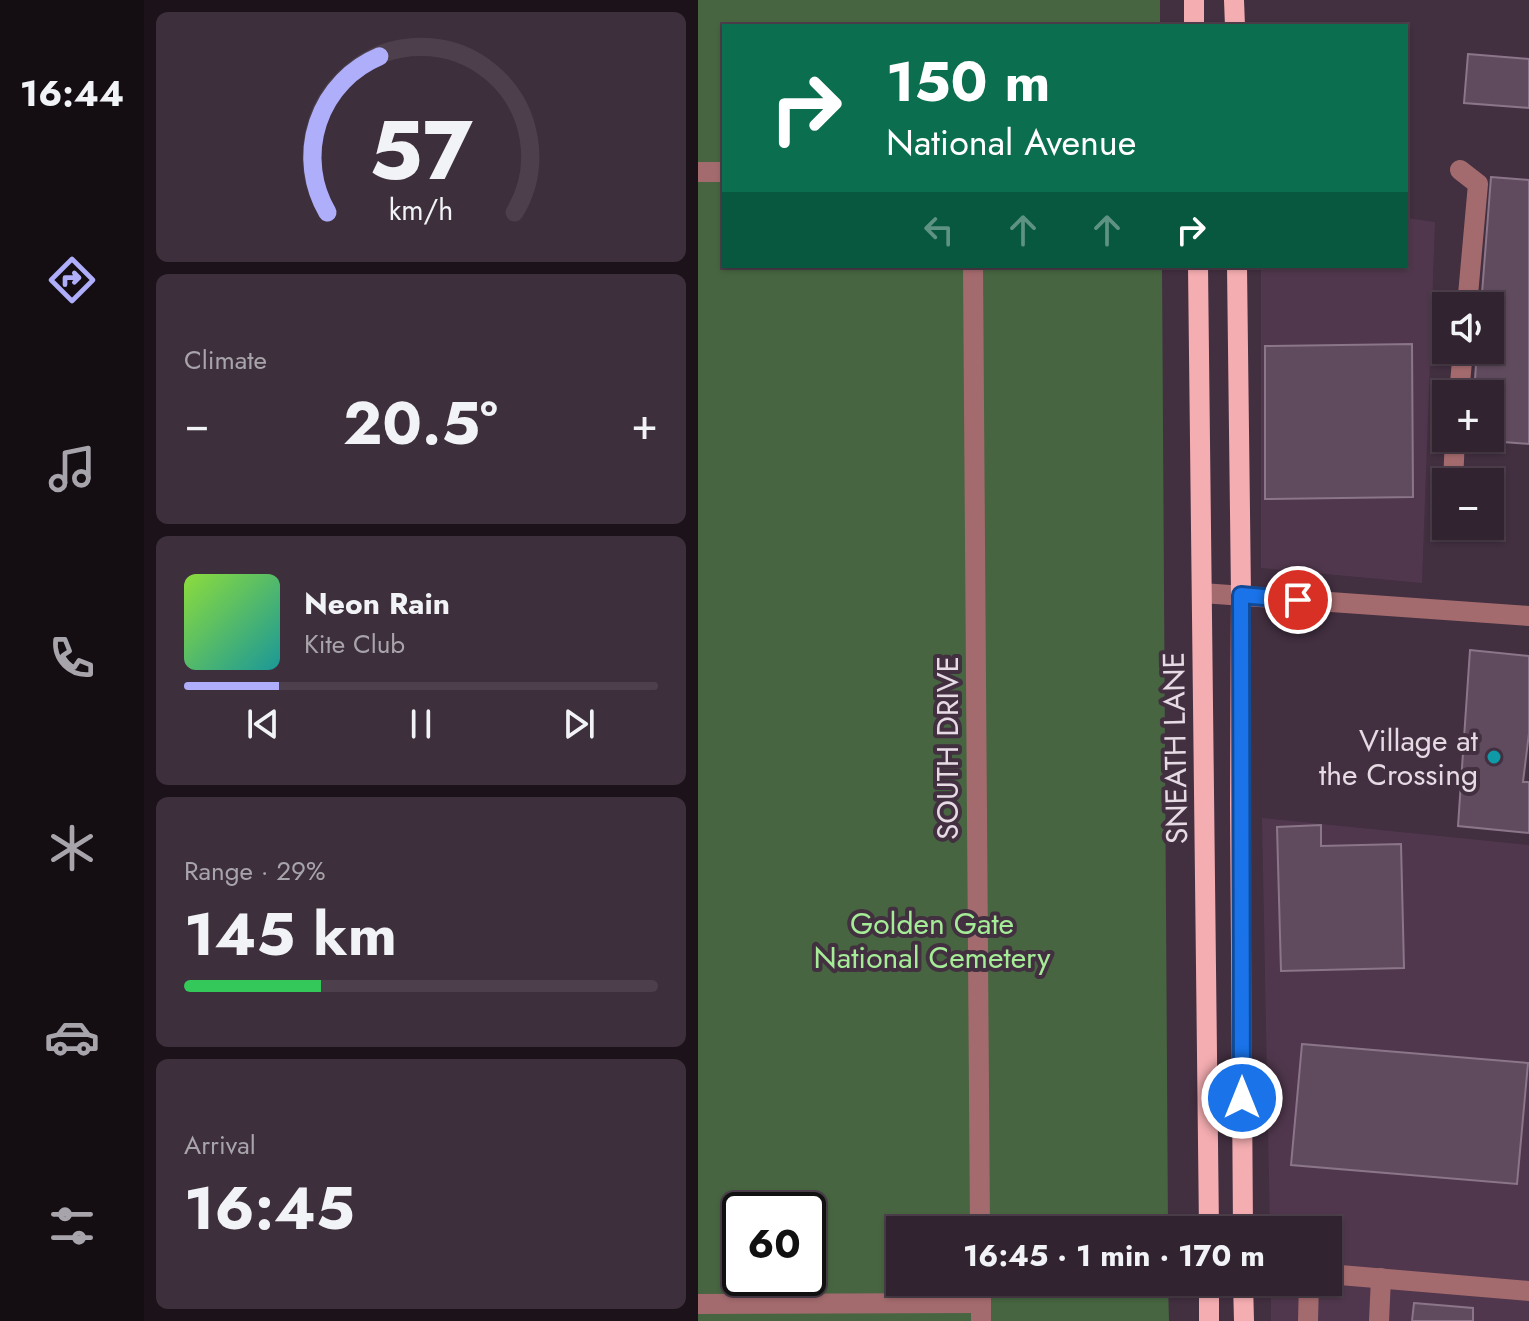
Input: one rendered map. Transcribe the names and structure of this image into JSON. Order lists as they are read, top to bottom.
{
  "streets": {
    "main road": ["SNEATH LANE"],
    "street": ["SOUTH DRIVE"]
  },
  "parks": ["Golden Gate National Cemetery"],
  "places": ["Village at the Crossing"],
  "page": {
    "tabs": "16:44",
    "turn": ["150 m", "National Avenue"],
    "tile": [
      "Climate",
      ["Range · 29%", "145 km"],
      ["Arrival", "16:45"]
    ],
    "map_buttons": ["+", "−"],
    "heat": ["−", "20.5°", "+"],
    "song": ["Neon Rain", "Kite Club"],
    "limit": "60",
    "trip": "16:45 · 1 min · 170 m",
    "gauge": ["57", "km/h"]
  }
}
